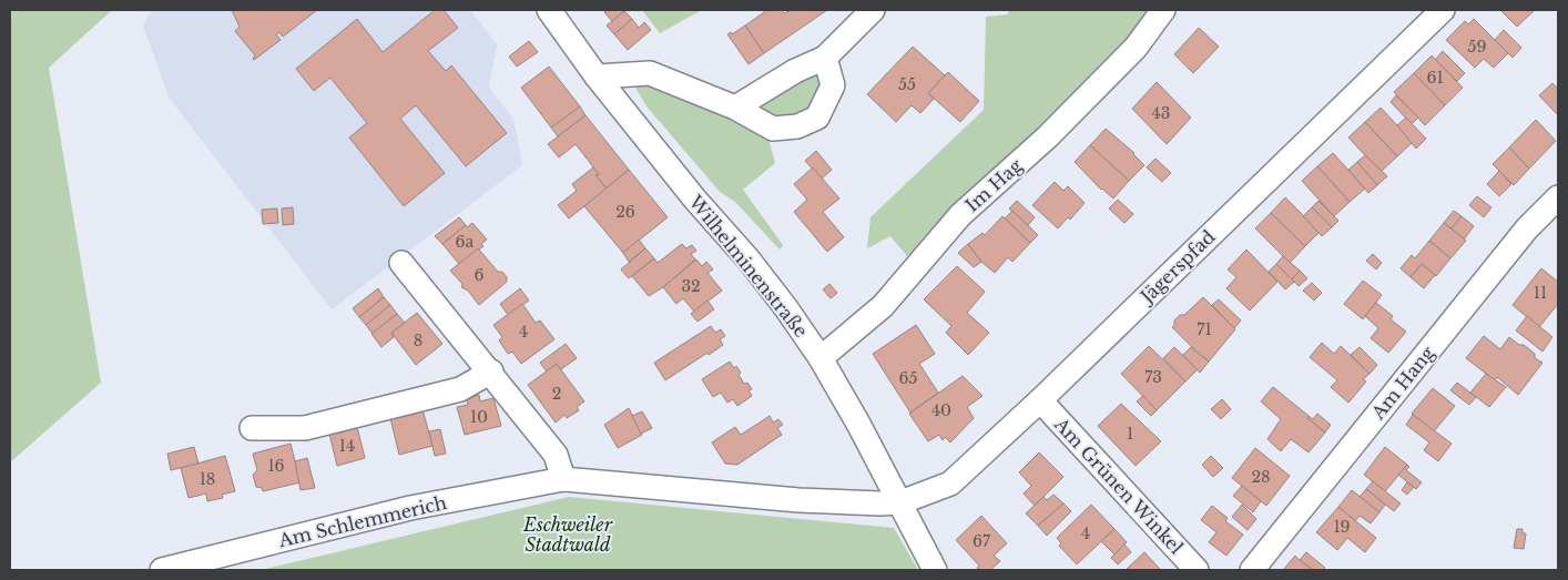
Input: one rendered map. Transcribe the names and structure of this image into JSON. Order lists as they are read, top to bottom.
{
  "streets": {
    "street": [
      "Im Hag",
      "Wilhelminenstraße",
      "Jägerspfad",
      "Am Hang",
      "Am Grünen Winkel",
      "Am Schlemmerich"
    ]
  },
  "crossings": [
    ["Im Hag", "Wilhelminenstraße"],
    ["Wilhelminenstraße", "Jägerspfad"],
    ["Wilhelminenstraße", "Am Schlemmerich"],
    ["Jägerspfad", "Am Grünen Winkel"],
    ["Jägerspfad", "Am Schlemmerich"]
  ],
  "parks": ["Eschweiler Stadtwald"],
  "house_numbers": [
    "59",
    "61",
    "55",
    "43",
    "26",
    "6a",
    "6",
    "32",
    "11",
    "71",
    "4",
    "8",
    "73",
    "65",
    "2",
    "40",
    "10",
    "1",
    "14",
    "16",
    "28",
    "18",
    "19",
    "4",
    "67"
  ]
}
